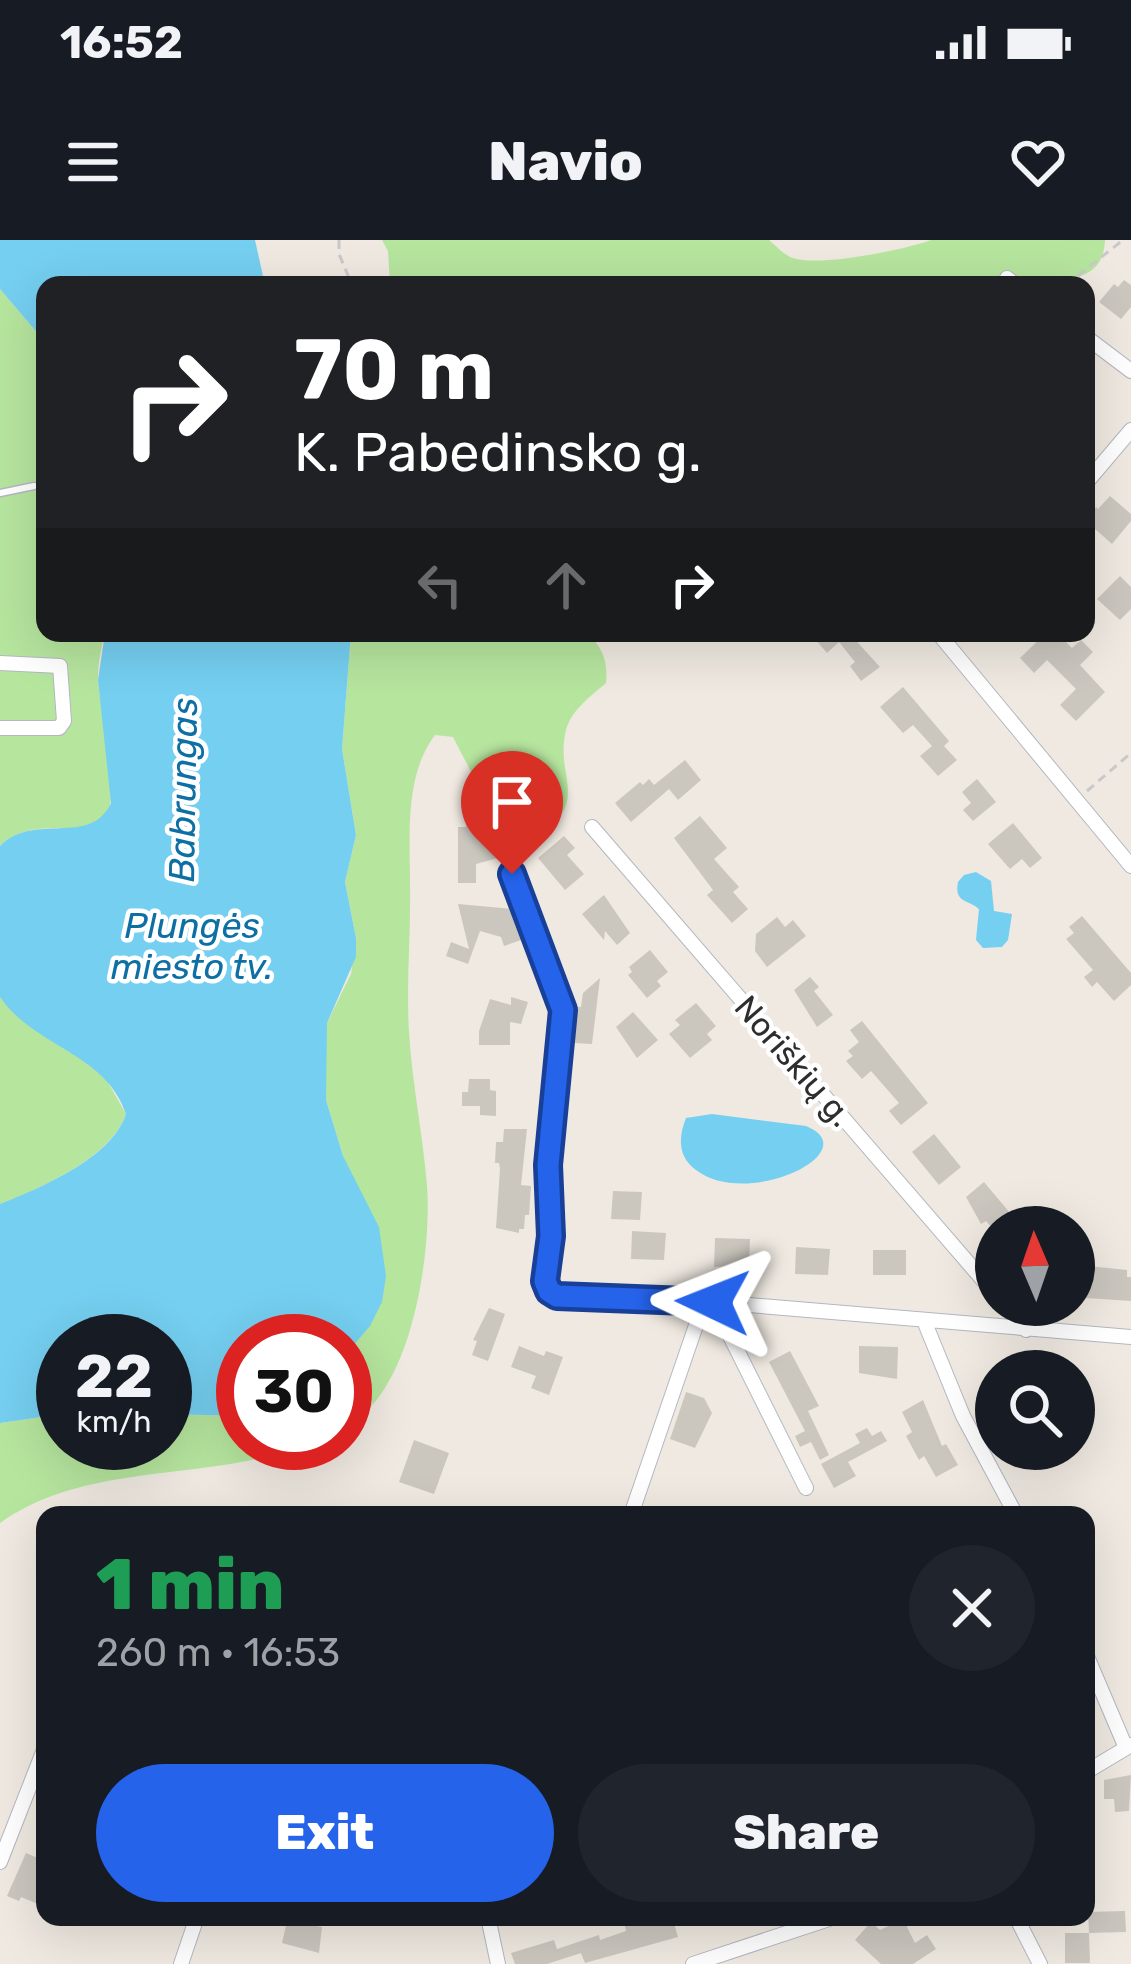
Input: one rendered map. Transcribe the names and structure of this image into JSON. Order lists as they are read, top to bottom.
{
  "streets": {
    "street": ["Noriškių g."]
  },
  "water": ["Babrungas", "Plungės miesto tv."],
  "north": "top",
  "page": {
    "status": "16:52",
    "header": "Navio",
    "turn": ["70 m", "K. Pabedinsko g."],
    "speed": "22 km/h",
    "limit": "30",
    "heading": ["1 min", "260 m · 16:53"],
    "buttons": ["Exit", "Share"]
  }
}
